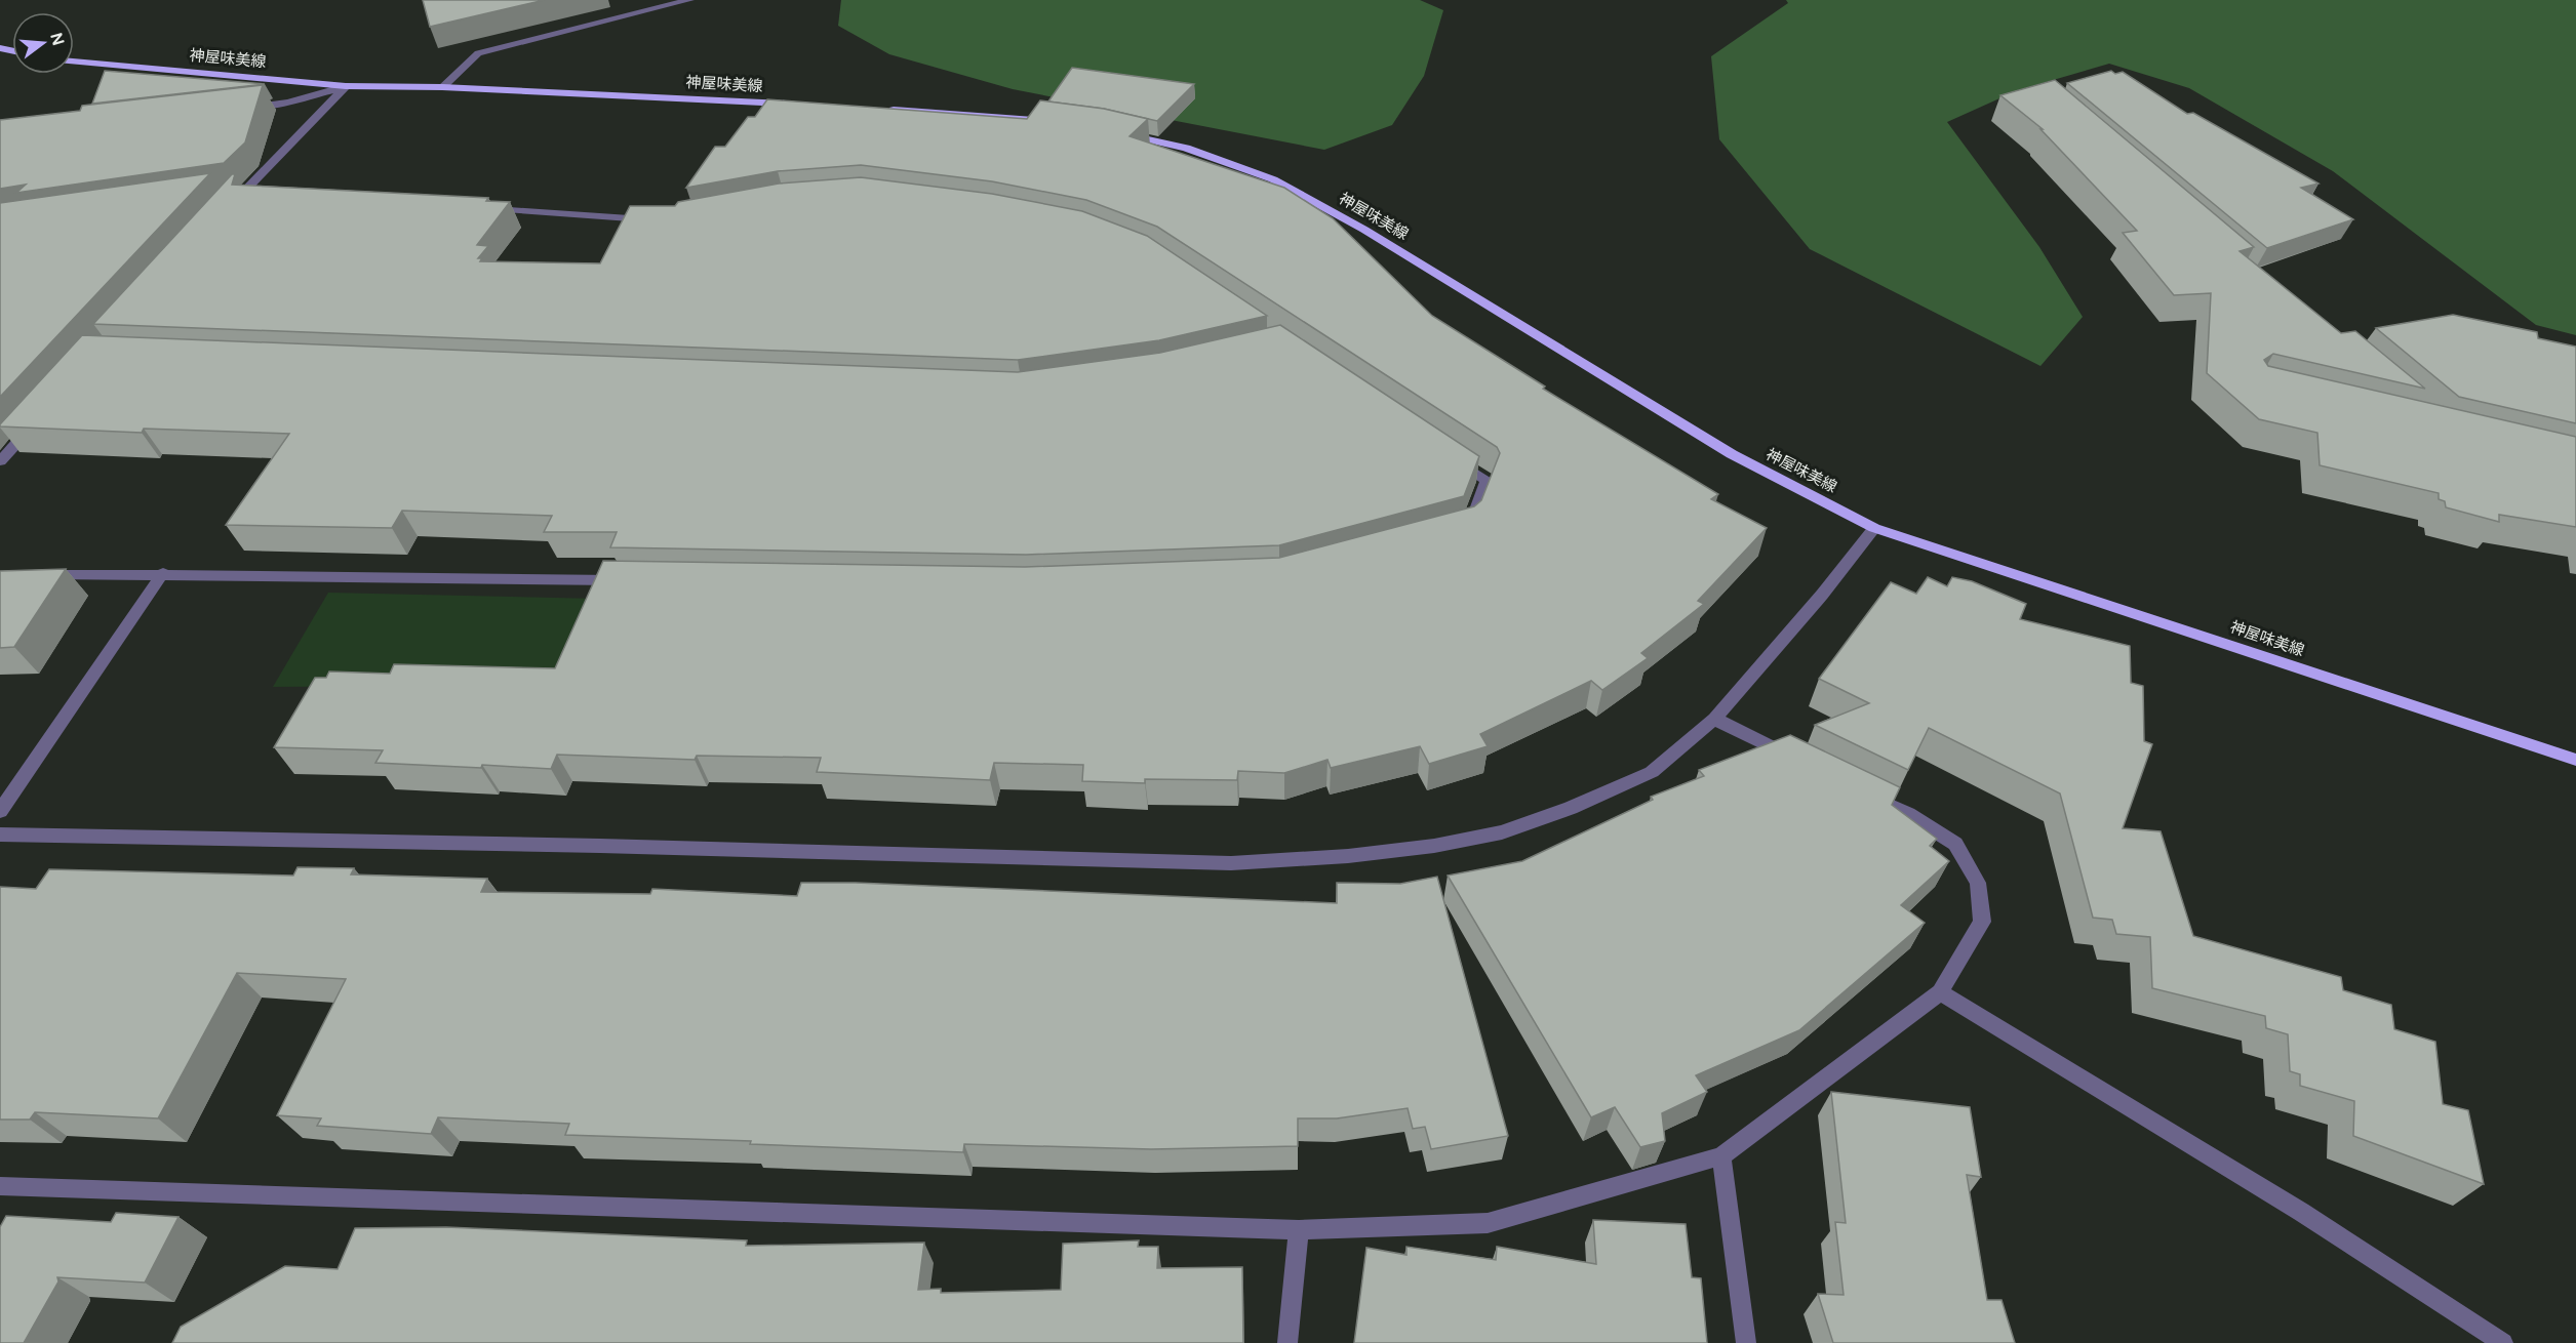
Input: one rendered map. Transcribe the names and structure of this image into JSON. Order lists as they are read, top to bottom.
{
  "streets": {
    "main road": ["神屋味美線"]
  },
  "north": "right"
}
